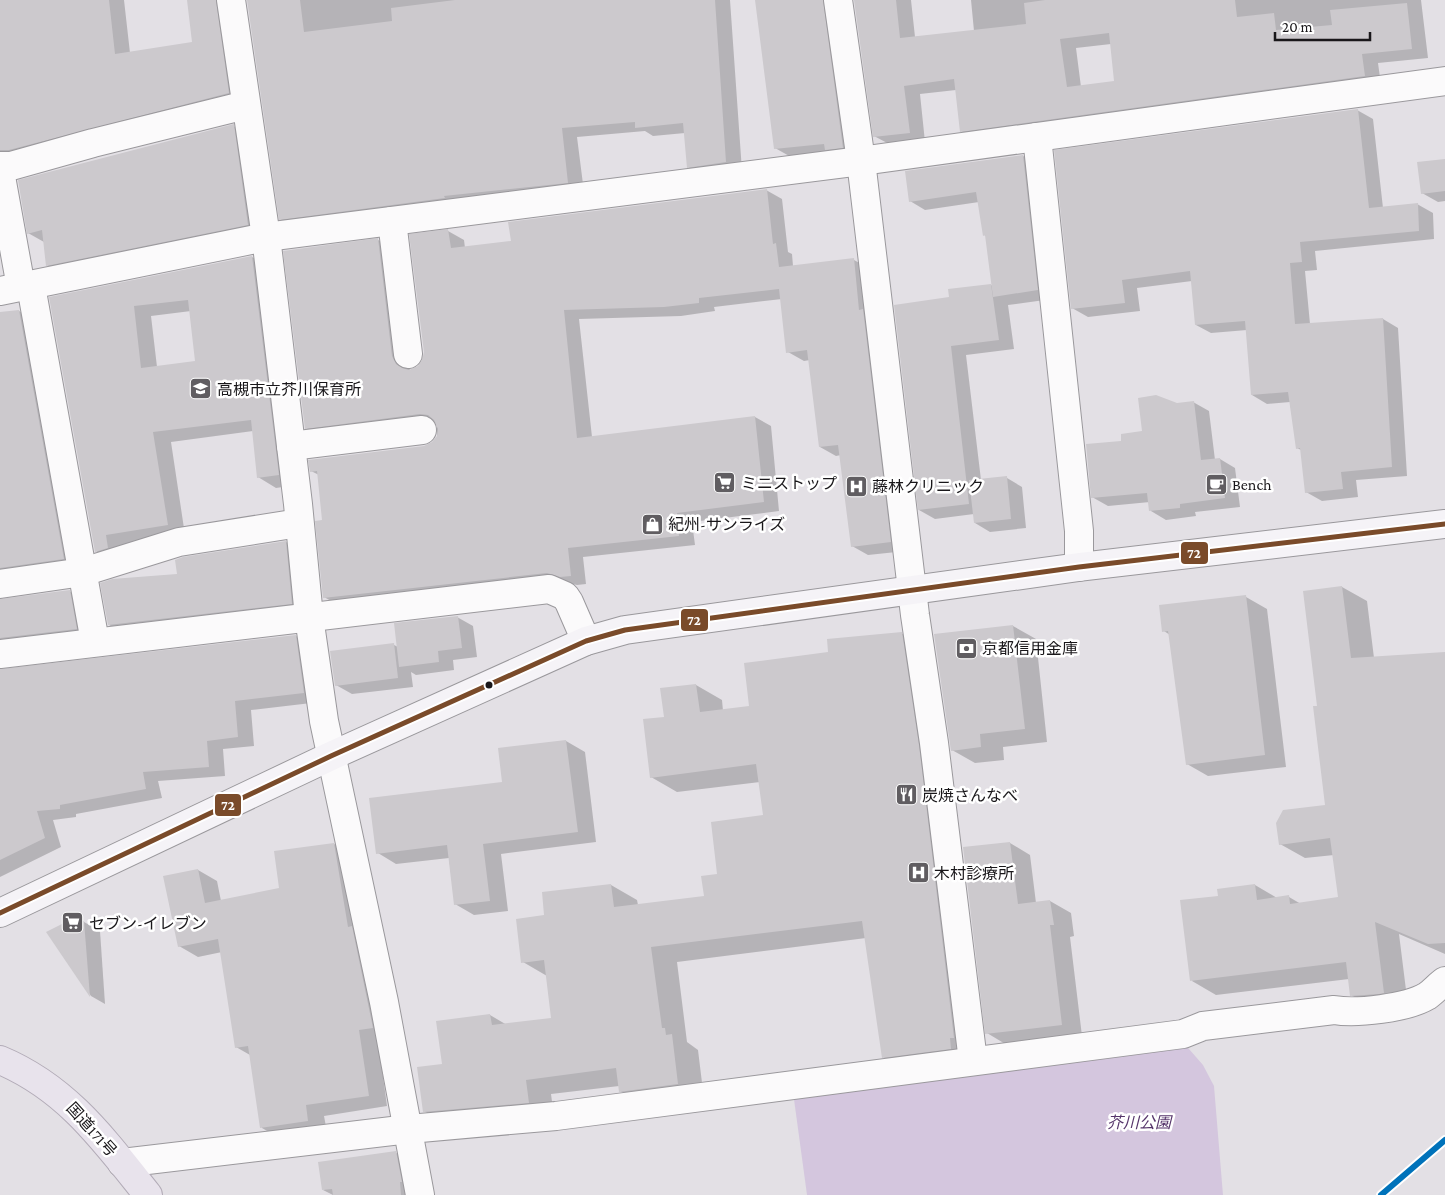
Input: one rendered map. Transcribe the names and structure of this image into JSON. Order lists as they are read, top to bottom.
{
  "streets": {
    "highway": ["国道171号"]
  },
  "parks": ["芥川公園"],
  "places": {
    "school or university": ["高槻市立芥川保育所"],
    "supermarket": ["ミニストップ", "セブン-イレブン"],
    "cafe": ["Bench"],
    "hospital": ["藤林クリニック", "木村診療所"],
    "shop": ["紀州-サンライズ"],
    "bank": ["京都信用金庫"],
    "restaurant": ["炭焼さんなべ"]
  },
  "lines": ["transit line 72"],
  "scale_bar": "20 m"
}
